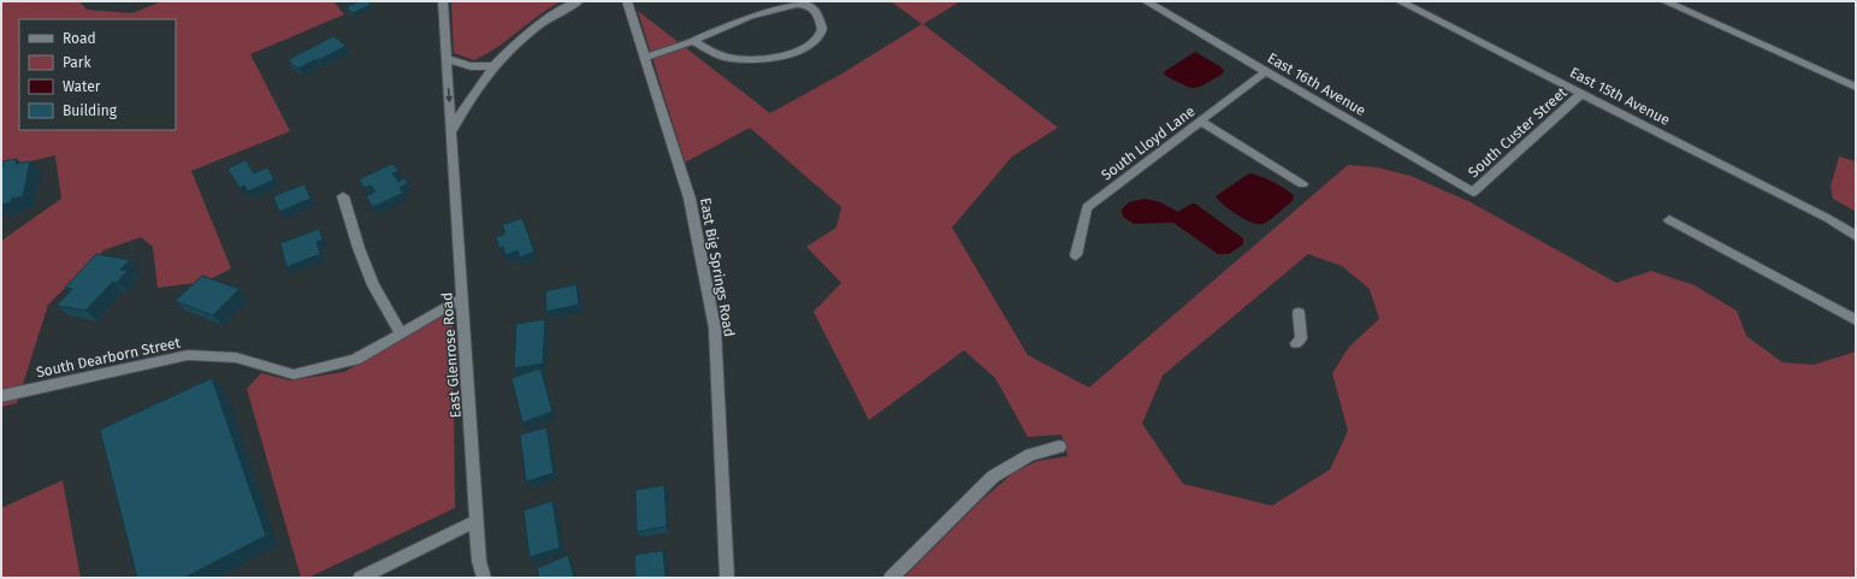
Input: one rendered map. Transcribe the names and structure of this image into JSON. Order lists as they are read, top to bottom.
{
  "streets": {
    "street": [
      "East 16th Avenue",
      "East 15th Avenue",
      "South Custer Street",
      "South Lloyd Lane",
      "East Big Springs Road",
      "East Glenrose Road",
      "South Dearborn Street"
    ]
  },
  "crossings": [
    ["East 16th Avenue", "South Custer Street"],
    ["East 16th Avenue", "South Lloyd Lane"],
    ["East 15th Avenue", "South Custer Street"],
    ["East Glenrose Road", "South Dearborn Street"]
  ],
  "legend": [
    "Road",
    "Park",
    "Water",
    "Building"
  ]
}
